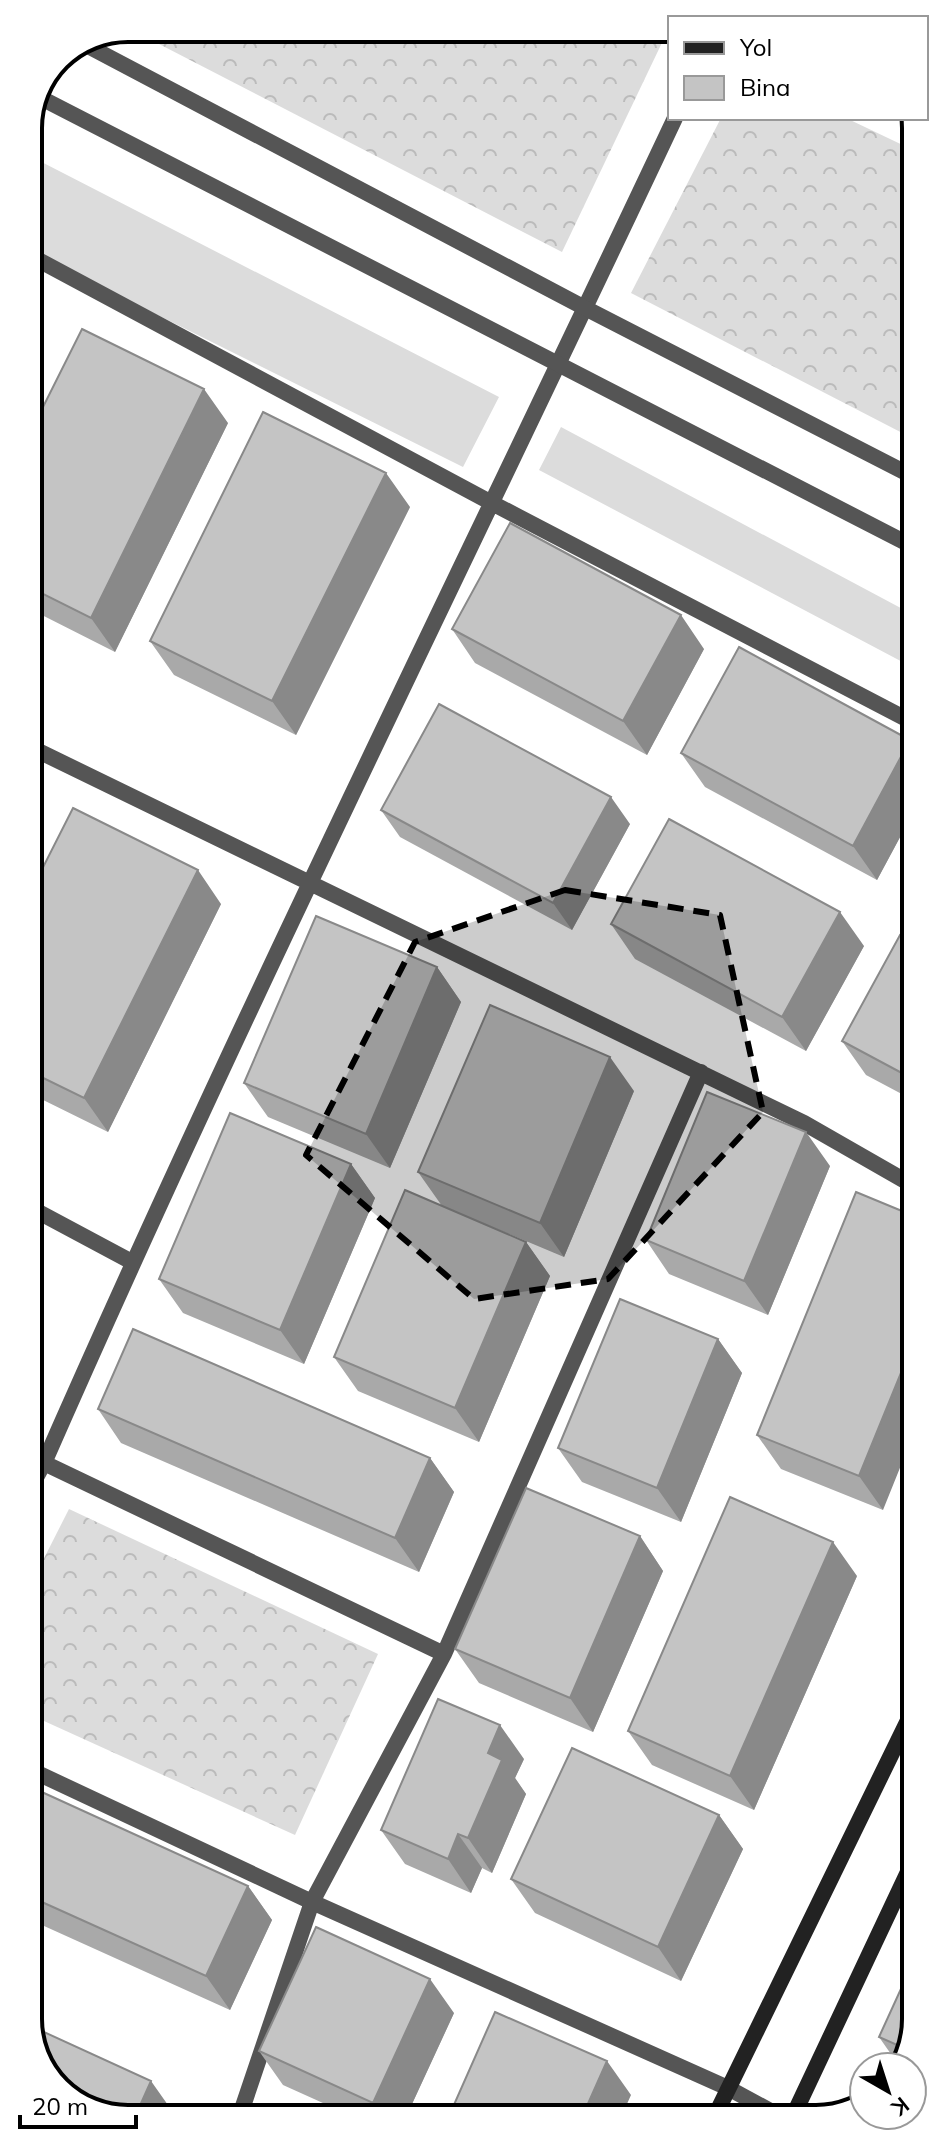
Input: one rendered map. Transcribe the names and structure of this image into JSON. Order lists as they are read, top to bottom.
{
  "legend": ["Yol", "Bina"],
  "scale_bar": "20 m",
  "north": "bottom right"
}
